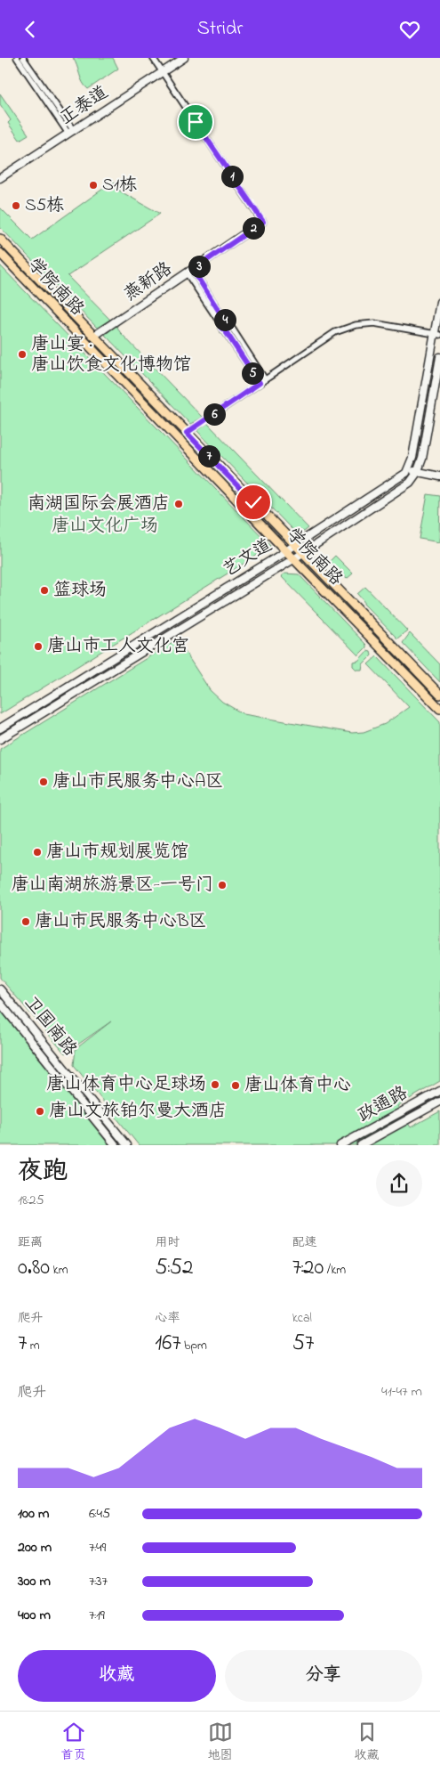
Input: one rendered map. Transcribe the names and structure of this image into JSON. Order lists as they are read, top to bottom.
{
  "streets": {
    "main road": [
      "正泰道",
      "燕新路",
      "学院南路",
      "艺文道",
      "卫国南路",
      "政通路"
    ]
  },
  "crossings": [
    ["燕新路", "学院南路"],
    ["学院南路", "艺文道"]
  ],
  "parks": ["唐山文化广场"],
  "places": [
    "S1栋",
    "S5栋",
    "唐山宴 · 唐山饮食文化博物馆",
    "南湖国际会展酒店",
    "篮球场",
    "唐山市工人文化宫",
    "唐山市民服务中心A区",
    "唐山市规划展览馆",
    "唐山南湖旅游景区-一号门",
    "唐山市民服务中心B区",
    "唐山体育中心足球场",
    "唐山体育中心",
    "唐山文旅铂尔曼大酒店"
  ],
  "page": {
    "header": "Stridr",
    "pins": [
      "1",
      "2",
      "3",
      "4",
      "5",
      "6",
      "7"
    ],
    "heading": ["夜跑", "18:25"],
    "stats": [
      ["距离", "0.80 km"],
      ["用时", "5:52"],
      ["配速", "7:20 /km"],
      ["爬升", "7 m"],
      ["心率", "167 bpm"],
      ["kcal", "57"]
    ],
    "chart": ["爬升", "41–47 m"],
    "list": [
      {
        "name": "100 m",
        "note": "6:45"
      },
      {
        "name": "200 m",
        "note": "7:49"
      },
      {
        "name": "300 m",
        "note": "7:37"
      },
      {
        "name": "400 m",
        "note": "7:19"
      }
    ],
    "buttons": ["收藏", "分享"],
    "tabs": ["首页", "地图", "收藏"]
  }
}
